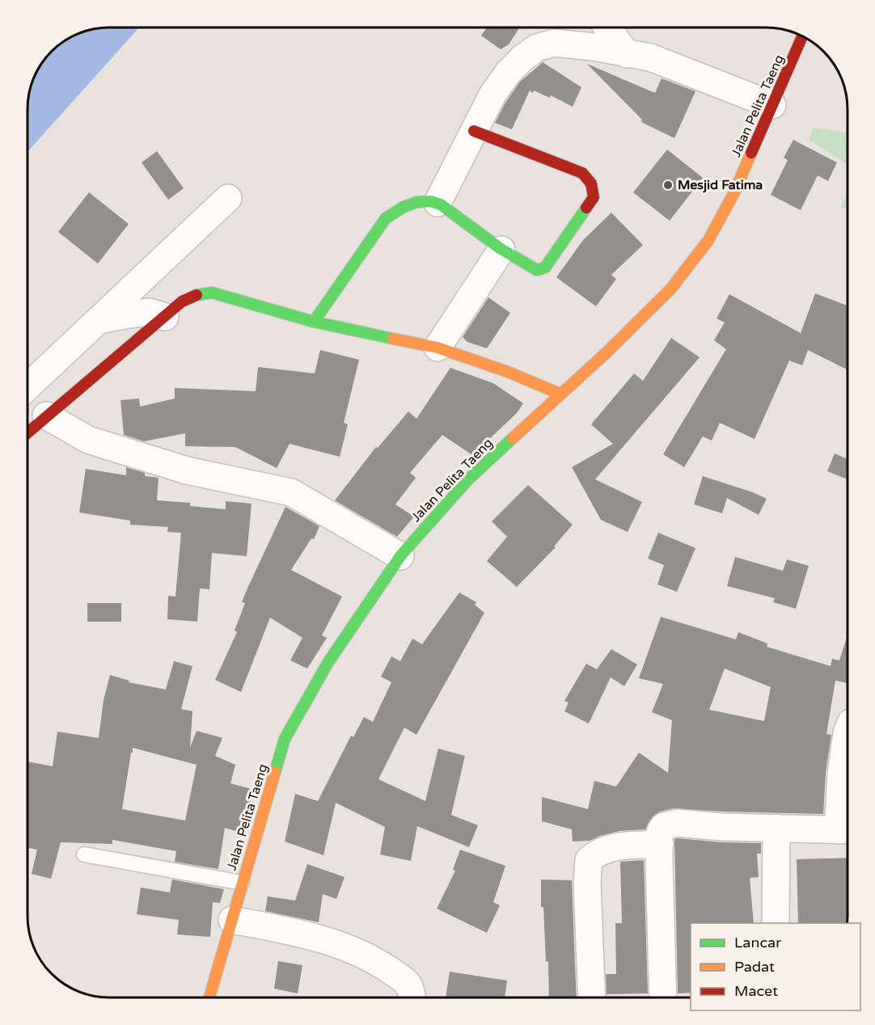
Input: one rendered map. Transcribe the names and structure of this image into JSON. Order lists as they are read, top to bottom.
{
  "streets": {
    "street": ["Jalan Pelita Taeng"]
  },
  "places": ["Mesjid Fatima"],
  "legend": ["Lancar", "Padat", "Macet"]
}
